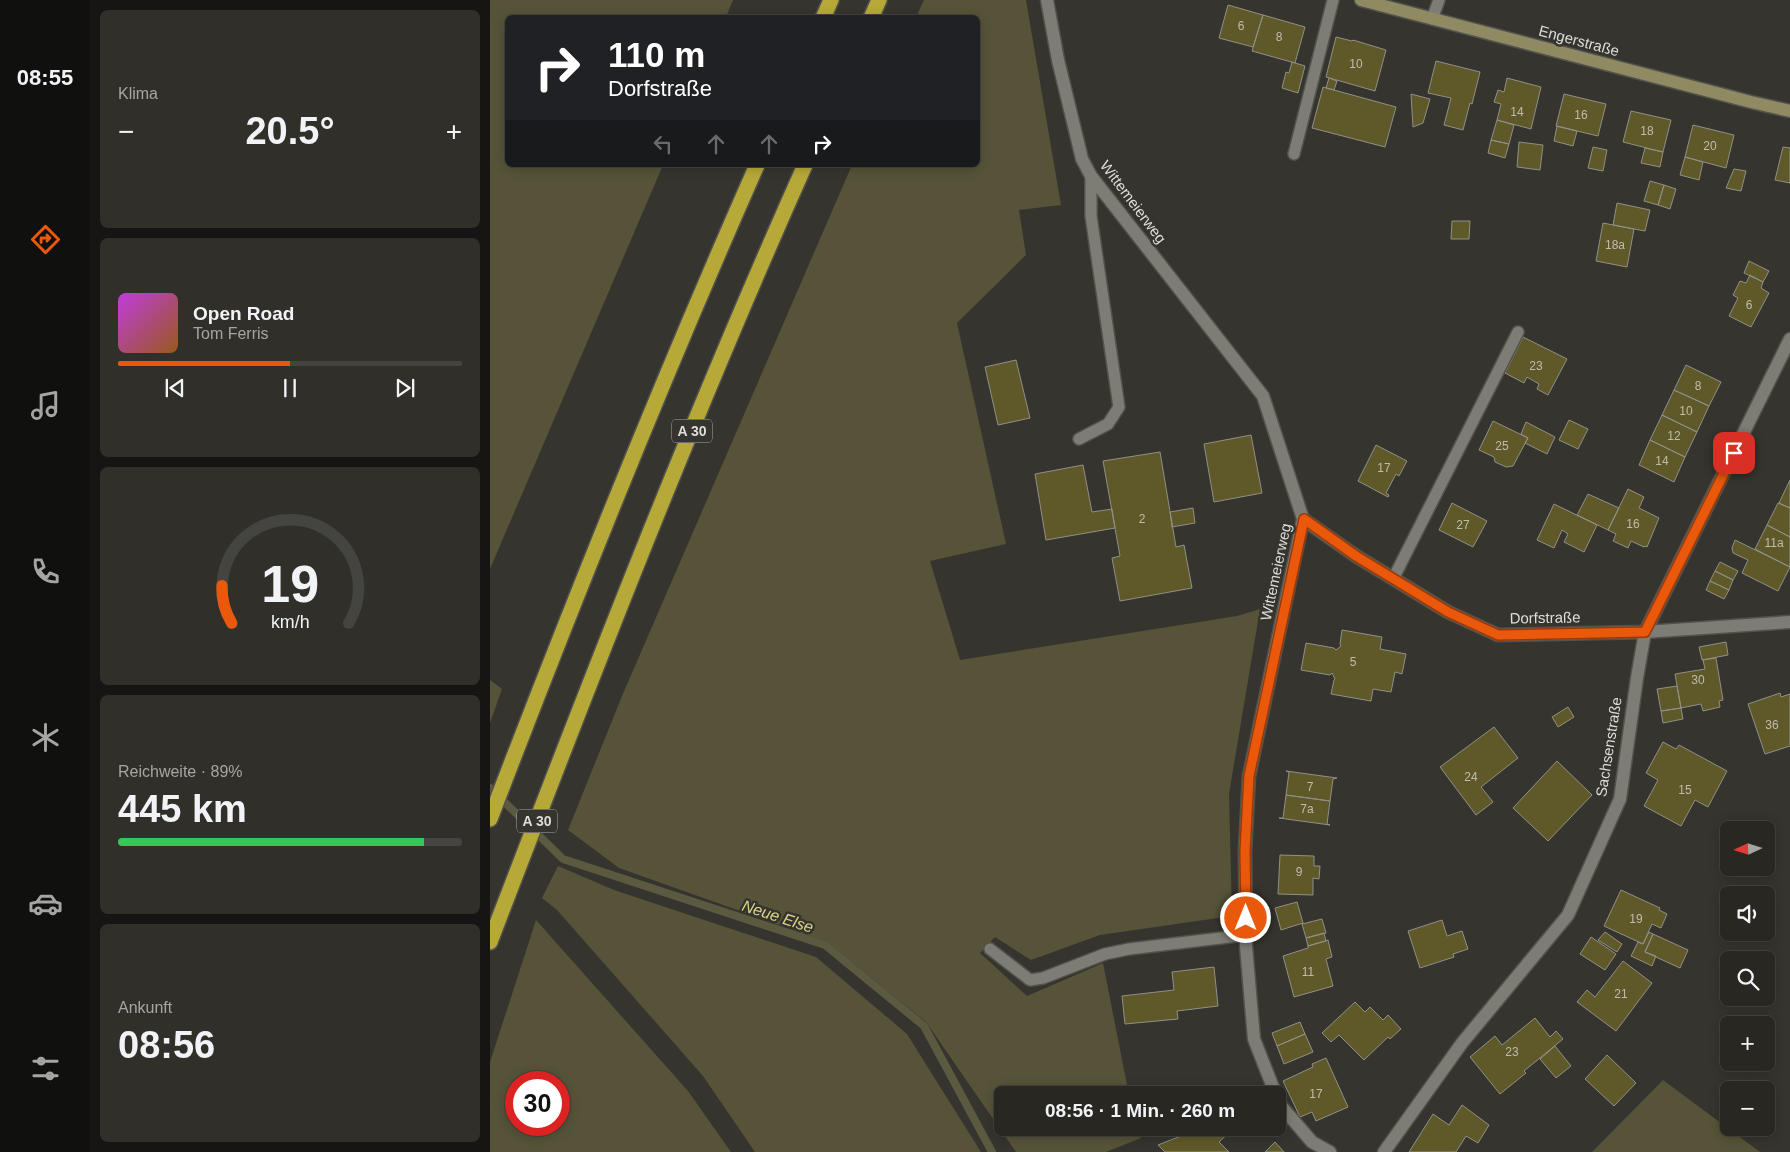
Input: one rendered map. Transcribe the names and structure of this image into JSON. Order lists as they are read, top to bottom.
{
  "streets": {
    "highway": ["A 30"],
    "main road": ["Engerstraße"],
    "street": ["Wittemeierweg", "Dorfstraße", "Sachsenstraße"]
  },
  "crossings": [
    ["Wittemeierweg", "Dorfstraße"],
    ["Dorfstraße", "Sachsenstraße"]
  ],
  "water": ["Neue Else"],
  "house_numbers": [
    "6",
    "8",
    "10",
    "14",
    "16",
    "18",
    "20",
    "18a",
    "6",
    "23",
    "8",
    "10",
    "12",
    "25",
    "14",
    "17",
    "2",
    "16",
    "27",
    "11a",
    "5",
    "30",
    "36",
    "24",
    "7",
    "15",
    "7a",
    "9",
    "19",
    "11",
    "21",
    "23",
    "17"
  ],
  "north": "left",
  "page": {
    "tabs": "08:55",
    "tile": [
      "Klima",
      ["Reichweite · 89%", "445 km"],
      ["Ankunft", "08:56"]
    ],
    "turn": ["110 m", "Dorfstraße"],
    "heat": ["−", "20.5°", "+"],
    "song": ["Open Road", "Tom Ferris"],
    "map_buttons": ["+", "−"],
    "limit": "30",
    "trip": "08:56 · 1 Min. · 260 m",
    "gauge": ["19", "km/h"]
  }
}
